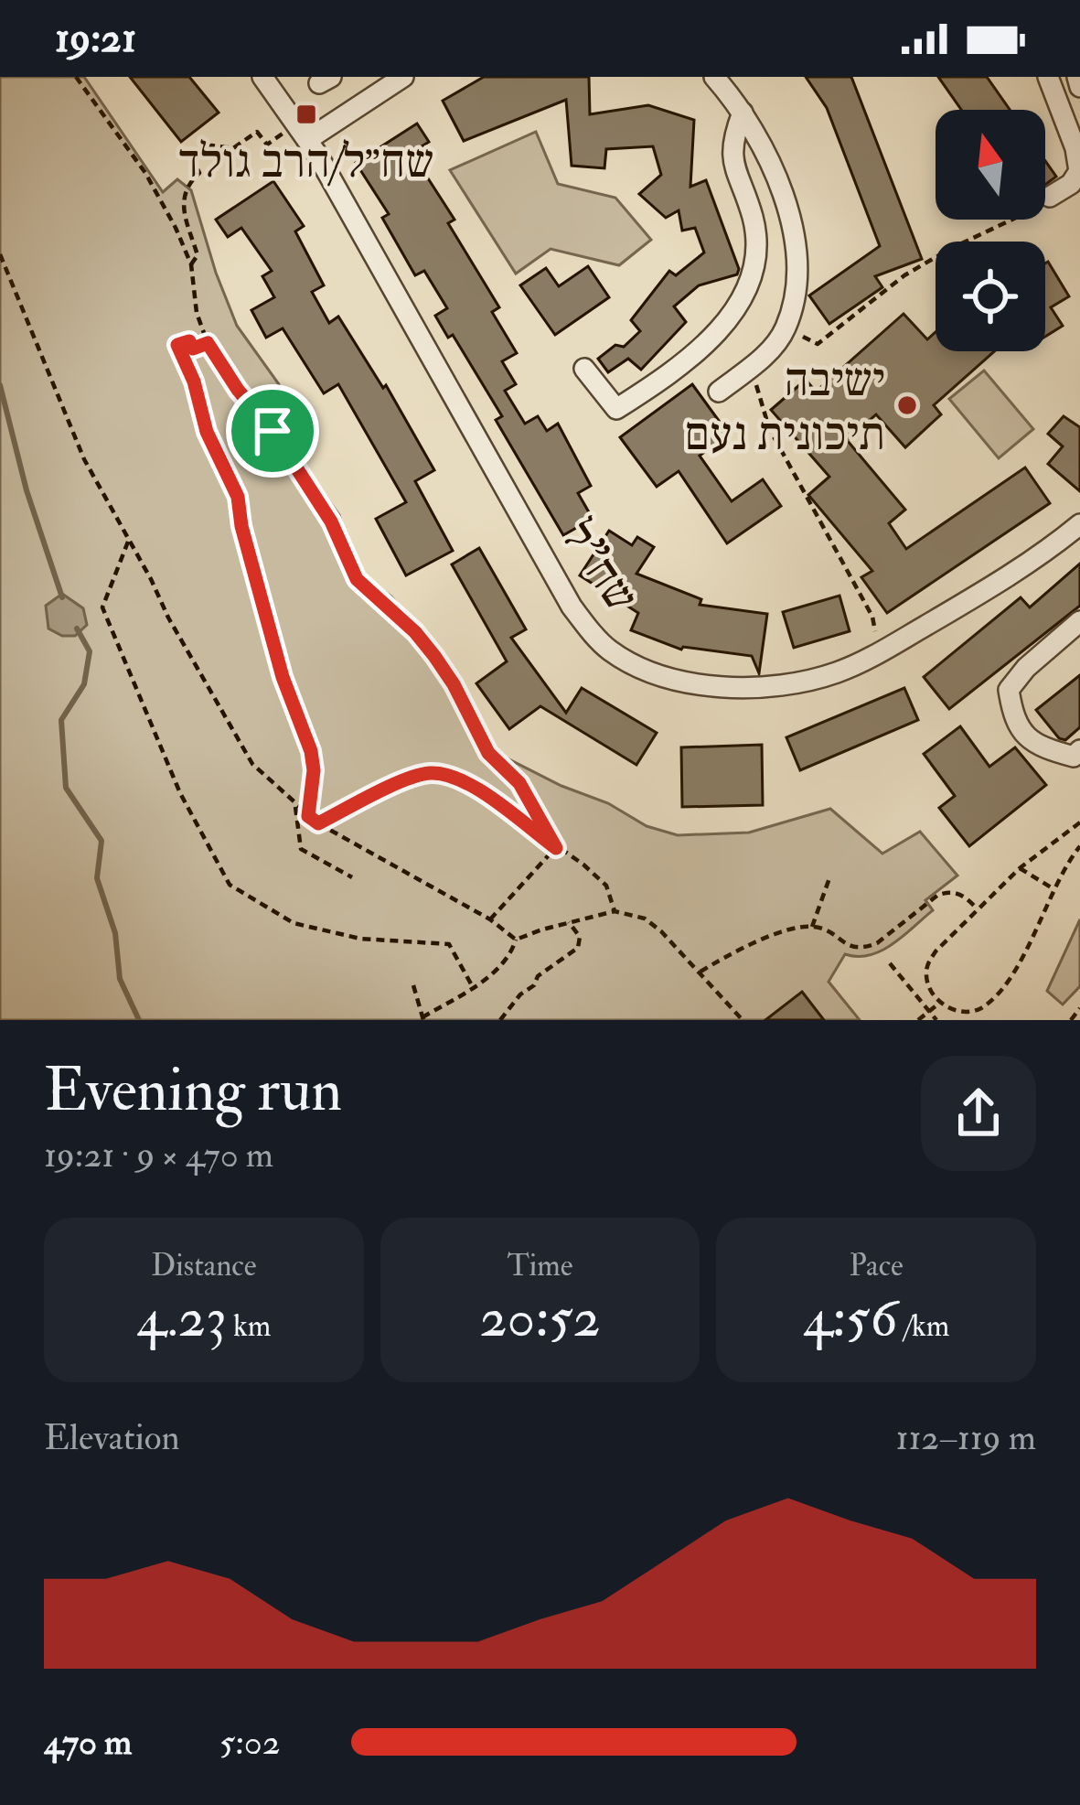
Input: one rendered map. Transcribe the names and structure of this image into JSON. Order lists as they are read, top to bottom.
{
  "streets": {
    "street": ["שח\"ל"]
  },
  "places": {
    "transit": ["שח״ל/הרב גולד"],
    "other": ["ישיבה תיכונית נעם"]
  },
  "north": "top",
  "page": {
    "status": "19:21",
    "heading": ["Evening run", "19:21 · 9 × 470 m"],
    "stats": [
      ["Distance", "4.23 km"],
      ["Time", "20:52"],
      ["Pace", "4:56 /km"]
    ],
    "chart": ["Elevation", "112–119 m"],
    "list": [
      {
        "name": "470 m",
        "note": "5:02"
      }
    ]
  }
}
